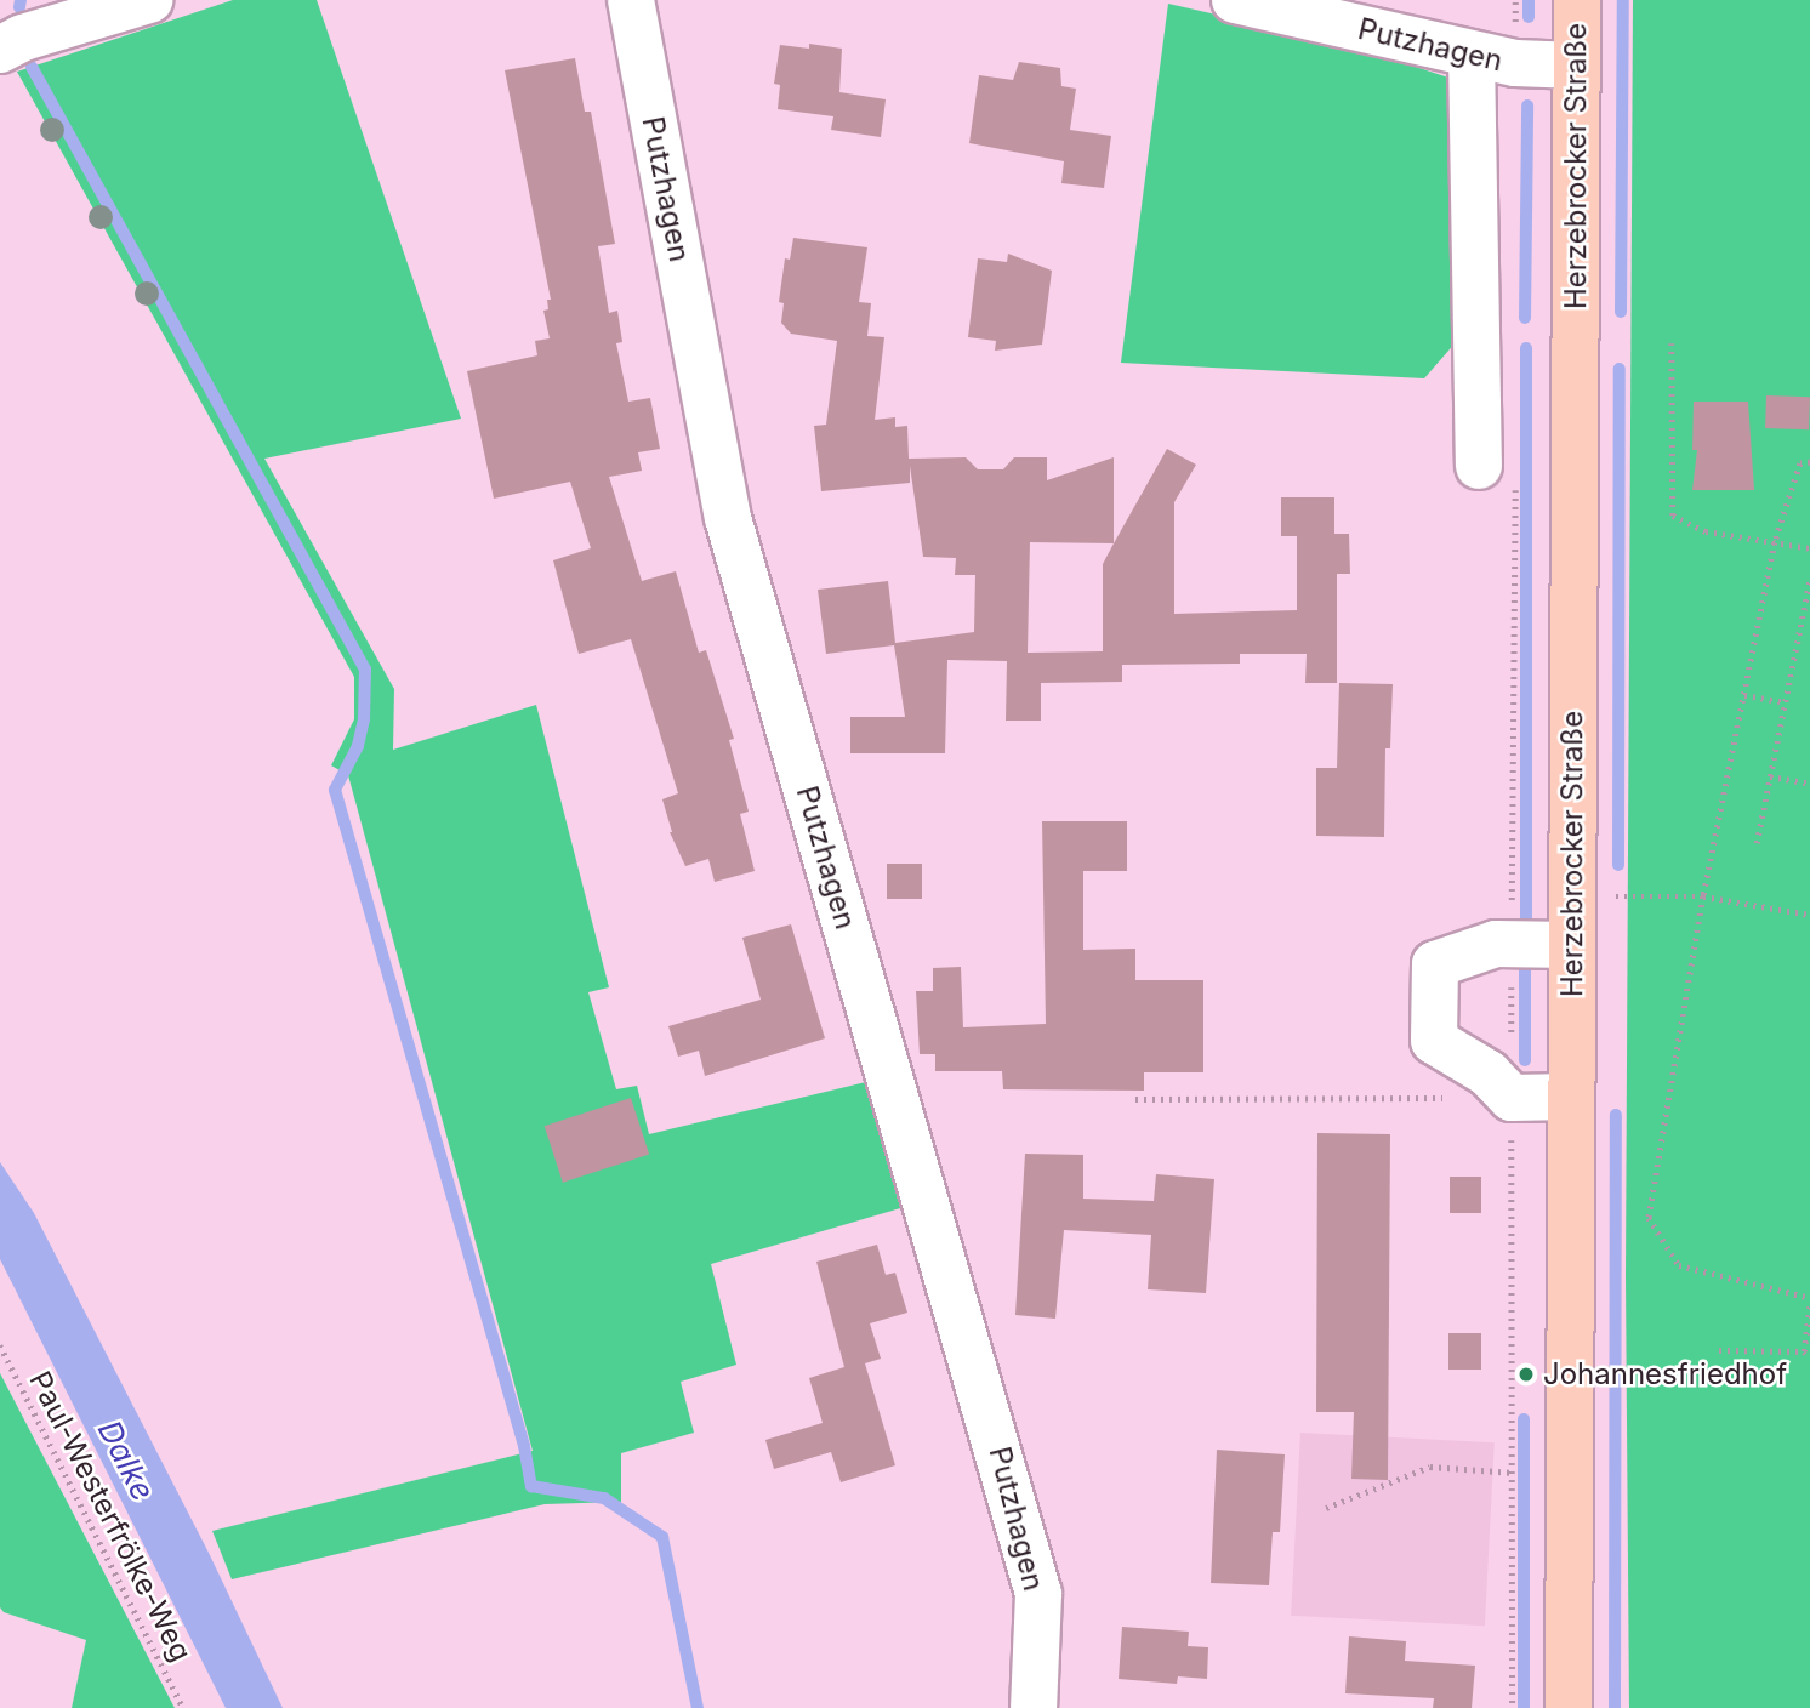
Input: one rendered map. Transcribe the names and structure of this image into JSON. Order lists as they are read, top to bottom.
{
  "streets": {
    "main road": ["Herzebrocker Straße"],
    "street": ["Putzhagen"],
    "path": ["Paul-Westerfrölke-Weg"]
  },
  "crossings": [
    ["Putzhagen", "Herzebrocker Straße"]
  ],
  "water": ["Dalke"],
  "places": ["Johannesfriedhof"]
}
